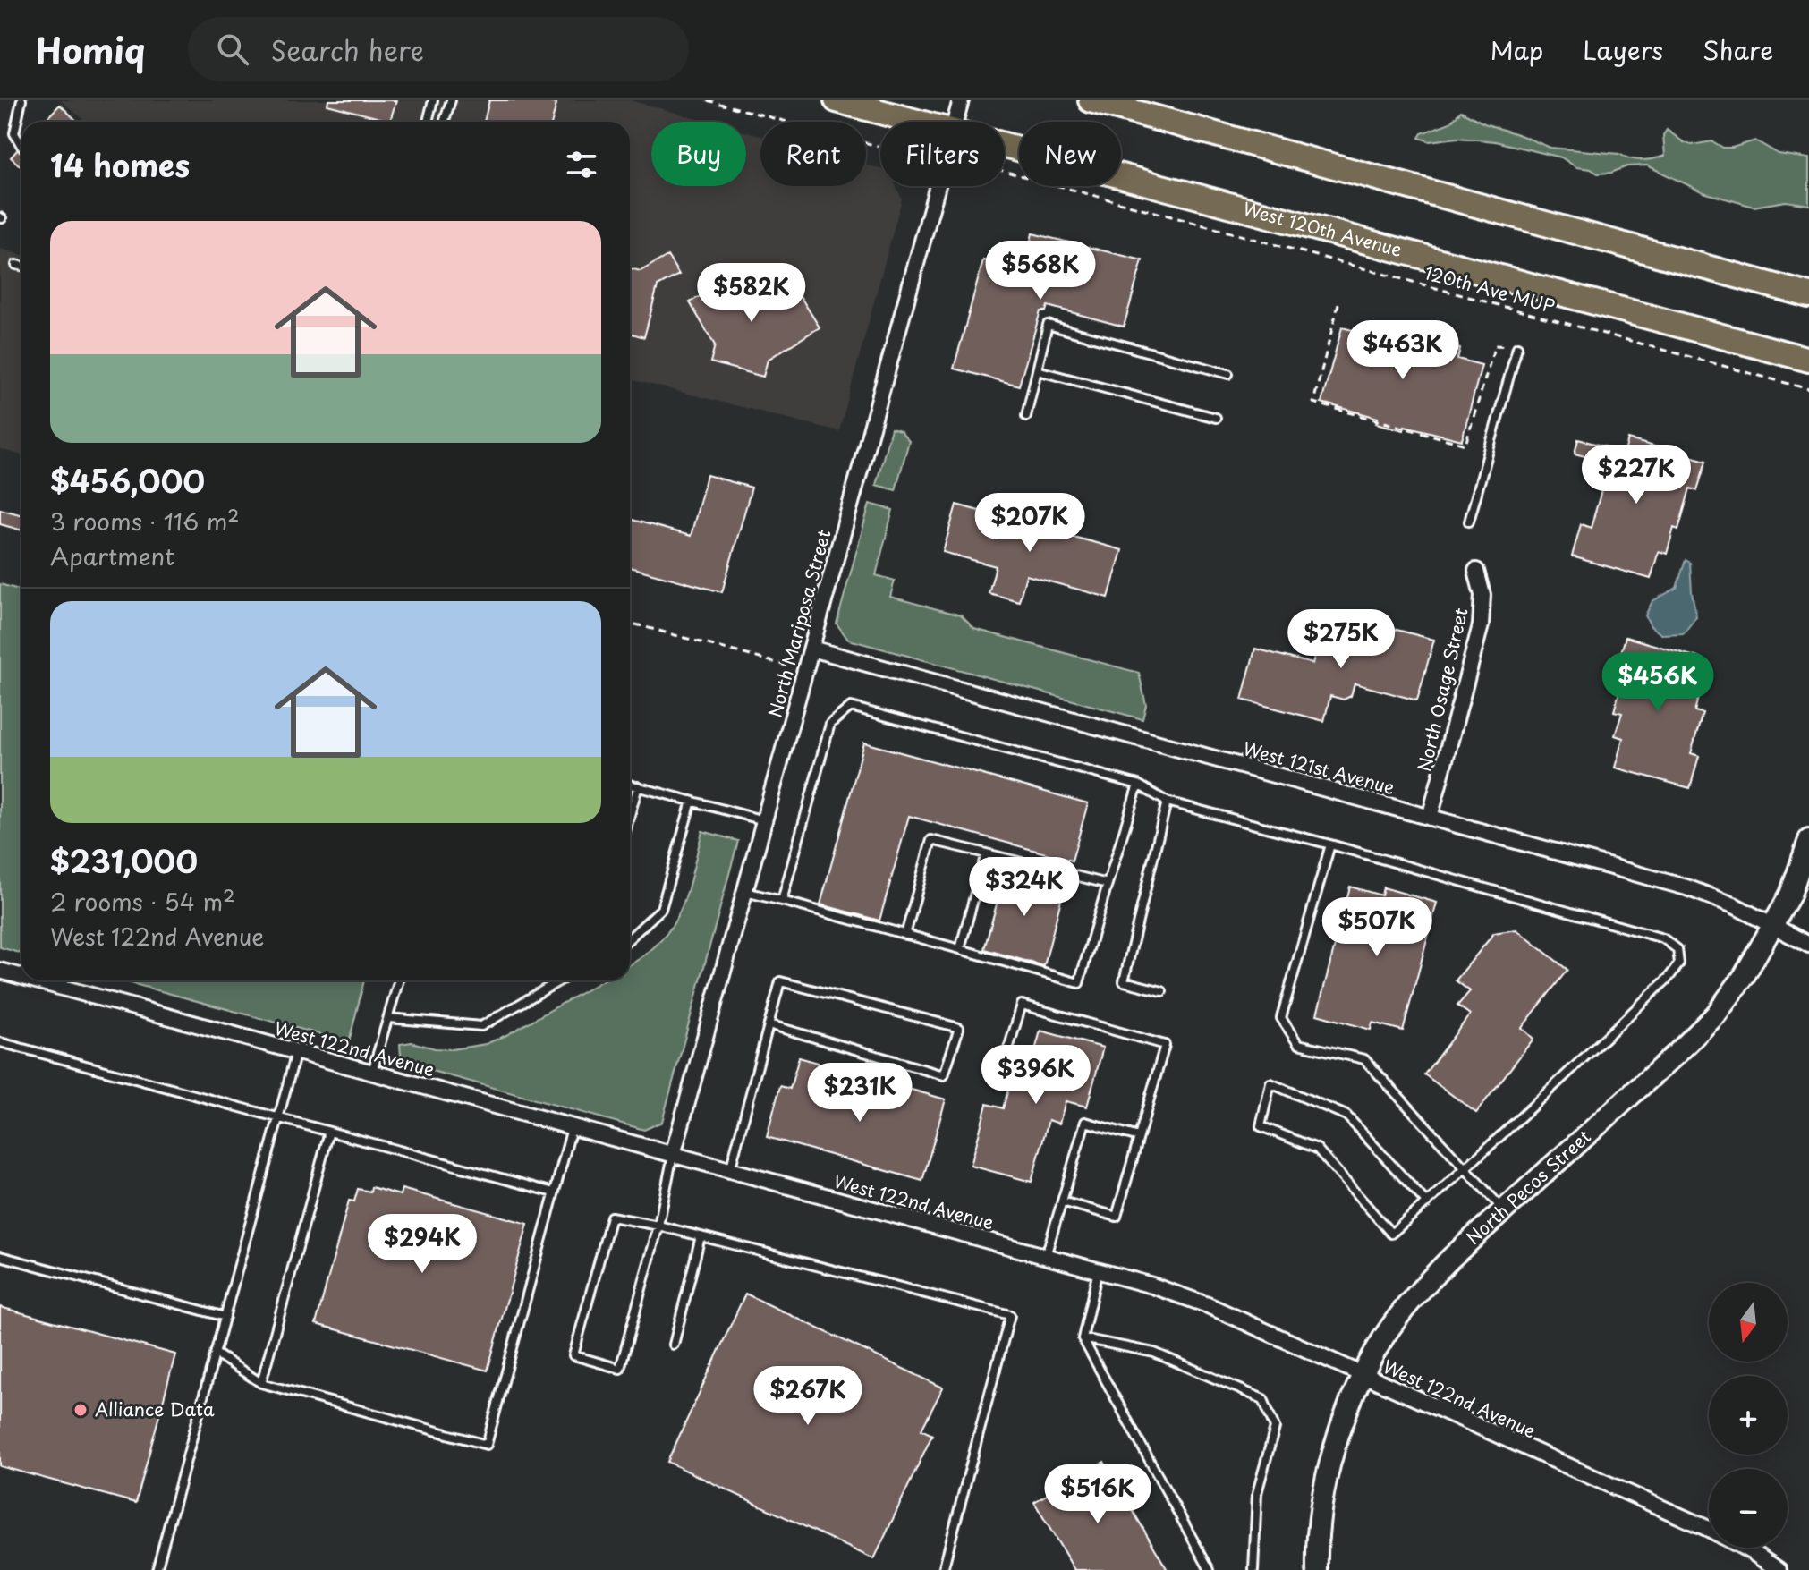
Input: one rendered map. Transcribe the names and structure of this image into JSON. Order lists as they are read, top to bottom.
{
  "streets": {
    "main road": ["West 120th Avenue"],
    "street": [
      "North Mariposa Street",
      "North Osage Street",
      "West 121st Avenue",
      "West 122nd Avenue",
      "North Pecos Street"
    ],
    "path": ["120th Ave MUP"]
  },
  "crossings": [
    ["North Mariposa Street", "West 121st Avenue"],
    ["North Mariposa Street", "West 122nd Avenue"],
    ["North Osage Street", "West 121st Avenue"],
    ["West 121st Avenue", "North Pecos Street"],
    ["West 122nd Avenue", "North Pecos Street"]
  ],
  "places": ["Alliance Data"],
  "north": "bottom",
  "page": {
    "header": "Homiq",
    "search": "Search here",
    "nav": ["Map", "Layers", "Share"],
    "chip": [
      "Buy",
      "Rent",
      "Filters",
      "New"
    ],
    "heading": "14 homes",
    "list": [
      {
        "name": "$456,000",
        "note": "3 rooms · 116 m² · Apartment"
      },
      {
        "name": "$231,000",
        "note": "2 rooms · 54 m² · West 122nd Avenue"
      }
    ],
    "price": [
      "$568K",
      "$582K",
      "$463K",
      "$227K",
      "$207K",
      "$275K",
      "$456K",
      "$324K",
      "$507K",
      "$396K",
      "$231K",
      "$294K",
      "$267K",
      "$516K"
    ],
    "map_buttons": ["+", "−"]
  }
}
